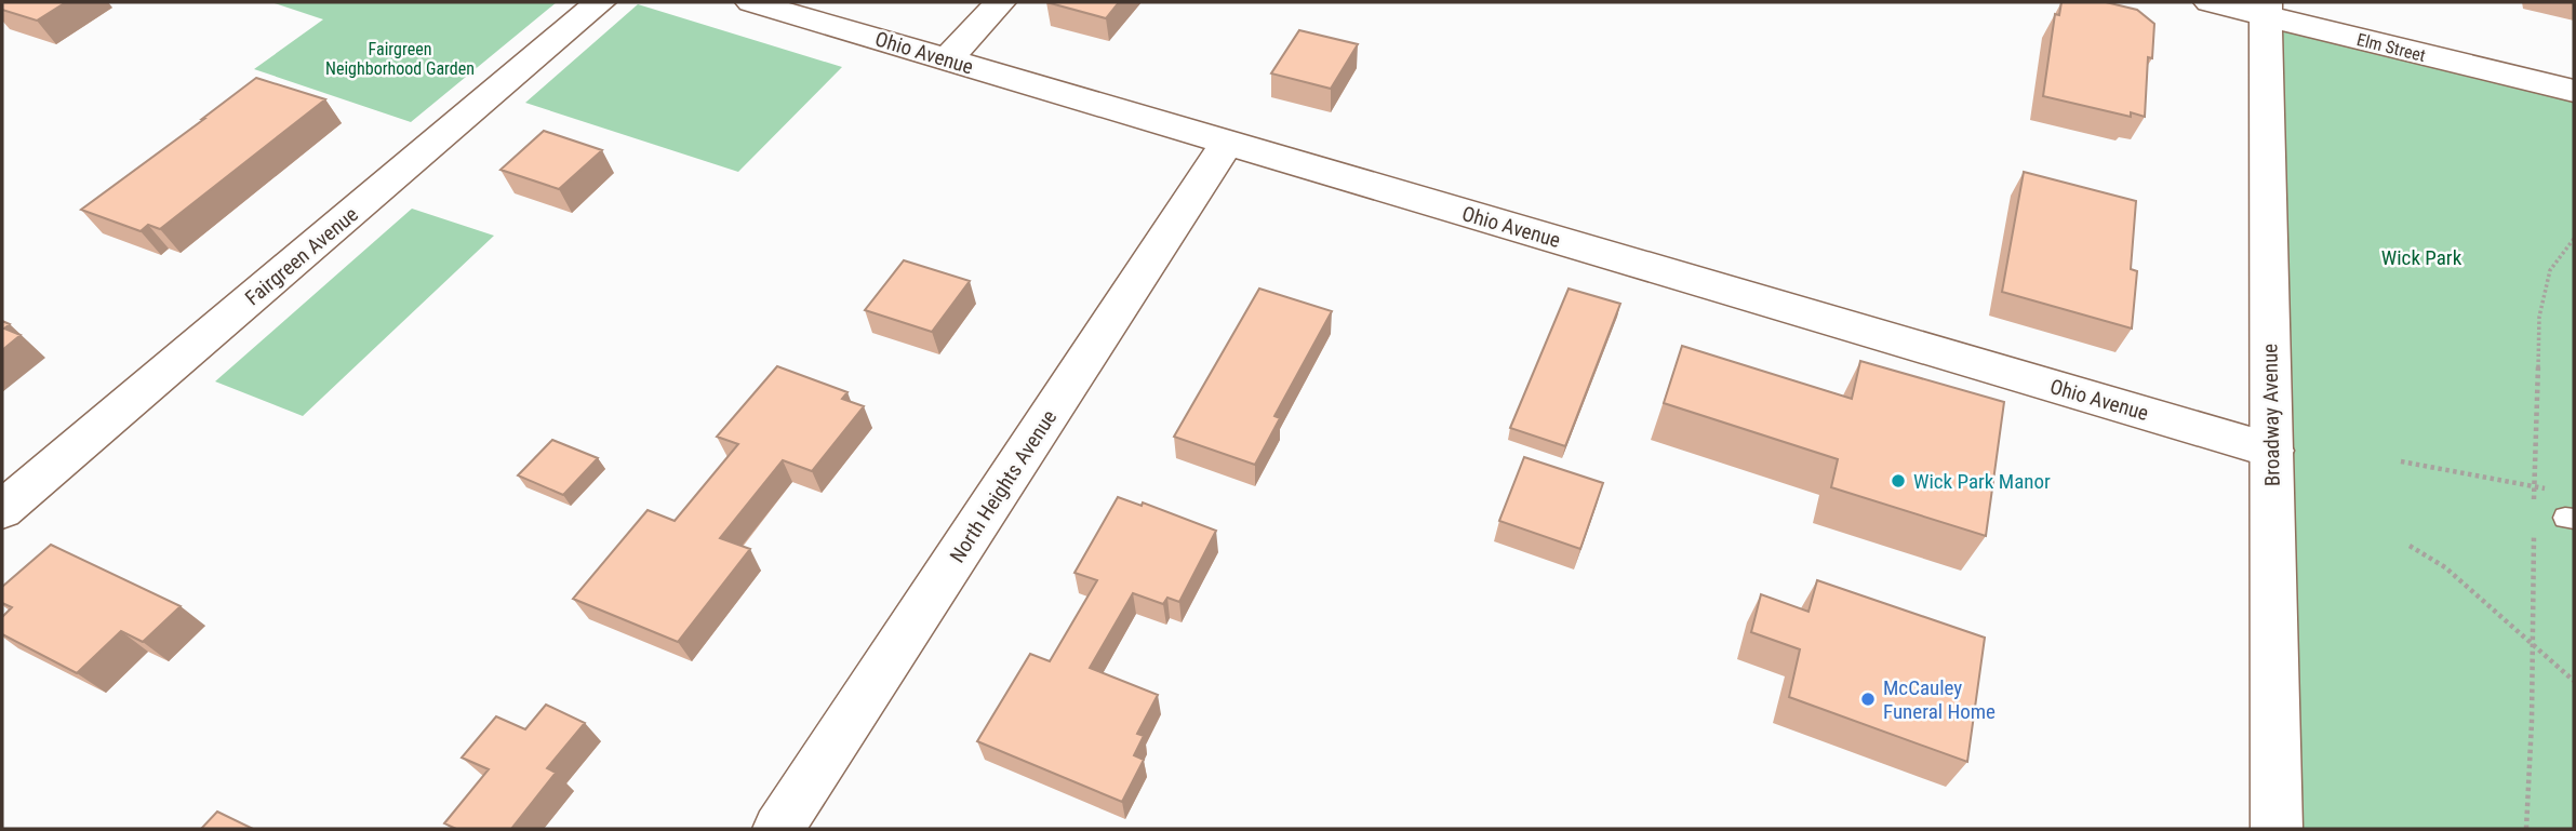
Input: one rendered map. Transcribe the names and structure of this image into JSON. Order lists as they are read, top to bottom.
{
  "streets": {
    "street": [
      "Elm Street",
      "Ohio Avenue",
      "Fairgreen Avenue",
      "Broadway Avenue",
      "North Heights Avenue"
    ]
  },
  "crossings": [
    ["Elm Street", "Broadway Avenue"],
    ["Ohio Avenue", "Broadway Avenue"],
    ["Ohio Avenue", "North Heights Avenue"]
  ],
  "parks": ["Fairgreen Neighborhood Garden", "Wick Park"],
  "places": ["Wick Park Manor", "McCauley Funeral Home"]
}
